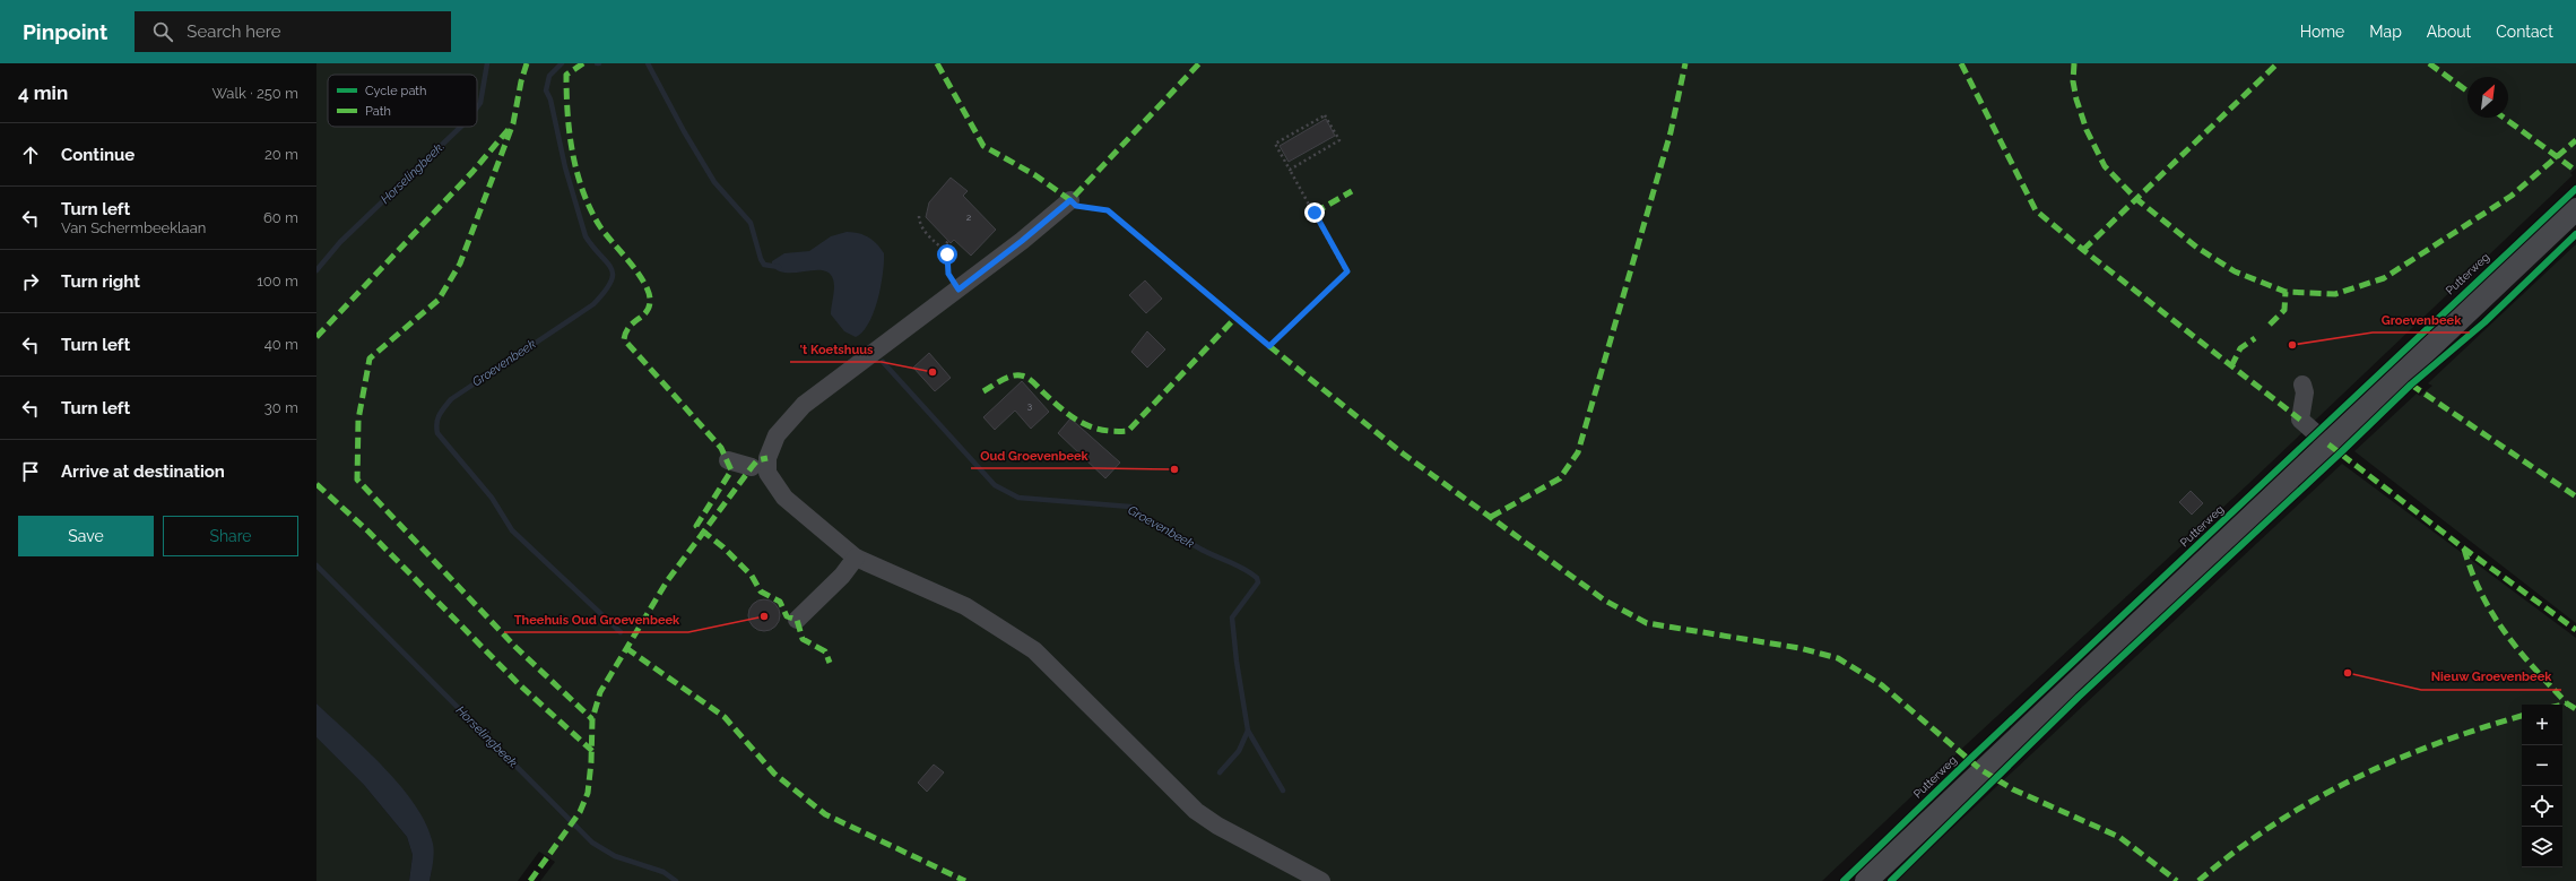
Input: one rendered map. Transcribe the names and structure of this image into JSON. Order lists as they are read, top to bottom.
{
  "streets": {
    "cycle path": ["Putterweg"]
  },
  "water": ["Horselingbeek.", "Groevenbeek"],
  "places": [
    "Groevenbeek",
    "'t Koetshuus",
    "Oud Groevenbeek",
    "Theehuis Oud Groevenbeek",
    "Nieuw Groevenbeek"
  ],
  "house_numbers": ["2", "3"],
  "legend": ["Cycle path", "Path"],
  "north": "top right",
  "page": {
    "header": "Pinpoint",
    "search": "Search here",
    "nav": [
      "Home",
      "Map",
      "About",
      "Contact"
    ],
    "heading": ["4 min", "Walk · 250 m"],
    "list": [
      ["Continue", "20 m"],
      ["Turn left", "Van Schermbeeklaan", "60 m"],
      ["Turn right", "100 m"],
      ["Turn left", "40 m"],
      ["Turn left", "30 m"],
      "Arrive at destination"
    ],
    "buttons": ["Save", "Share"],
    "map_buttons": ["+", "−"]
  }
}
